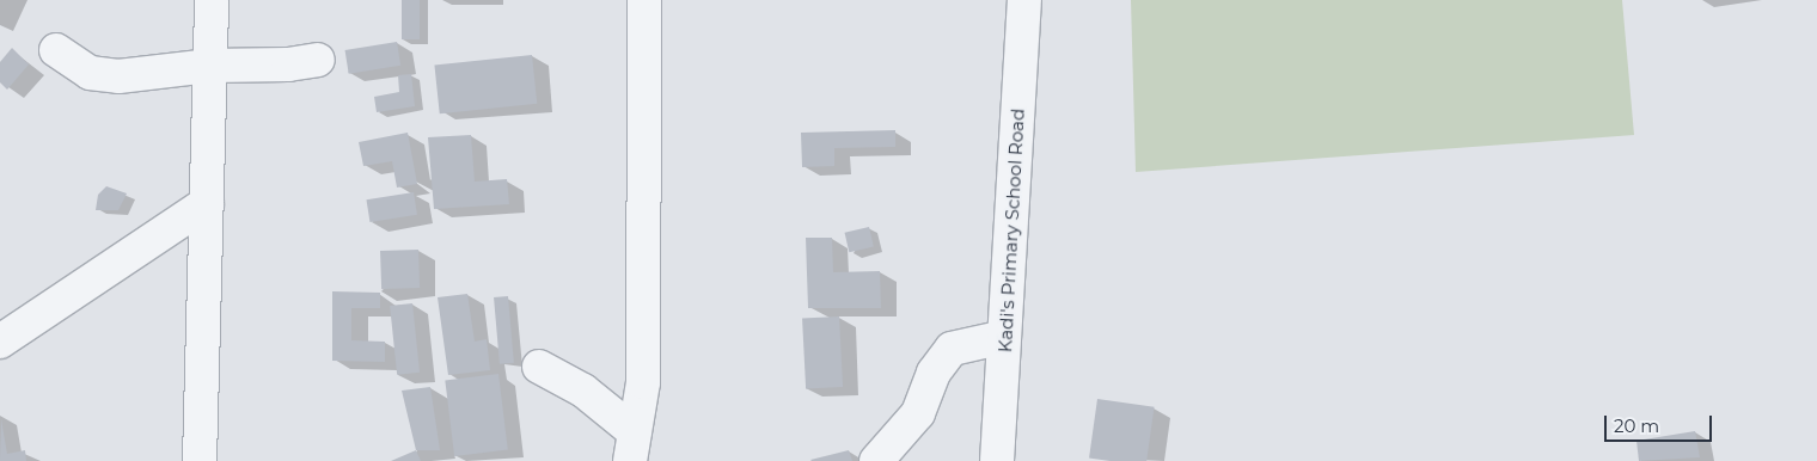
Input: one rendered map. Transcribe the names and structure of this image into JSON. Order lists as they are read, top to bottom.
{
  "streets": {
    "street": ["Kadi's Primary School Road"]
  },
  "scale_bar": "20 m"
}
